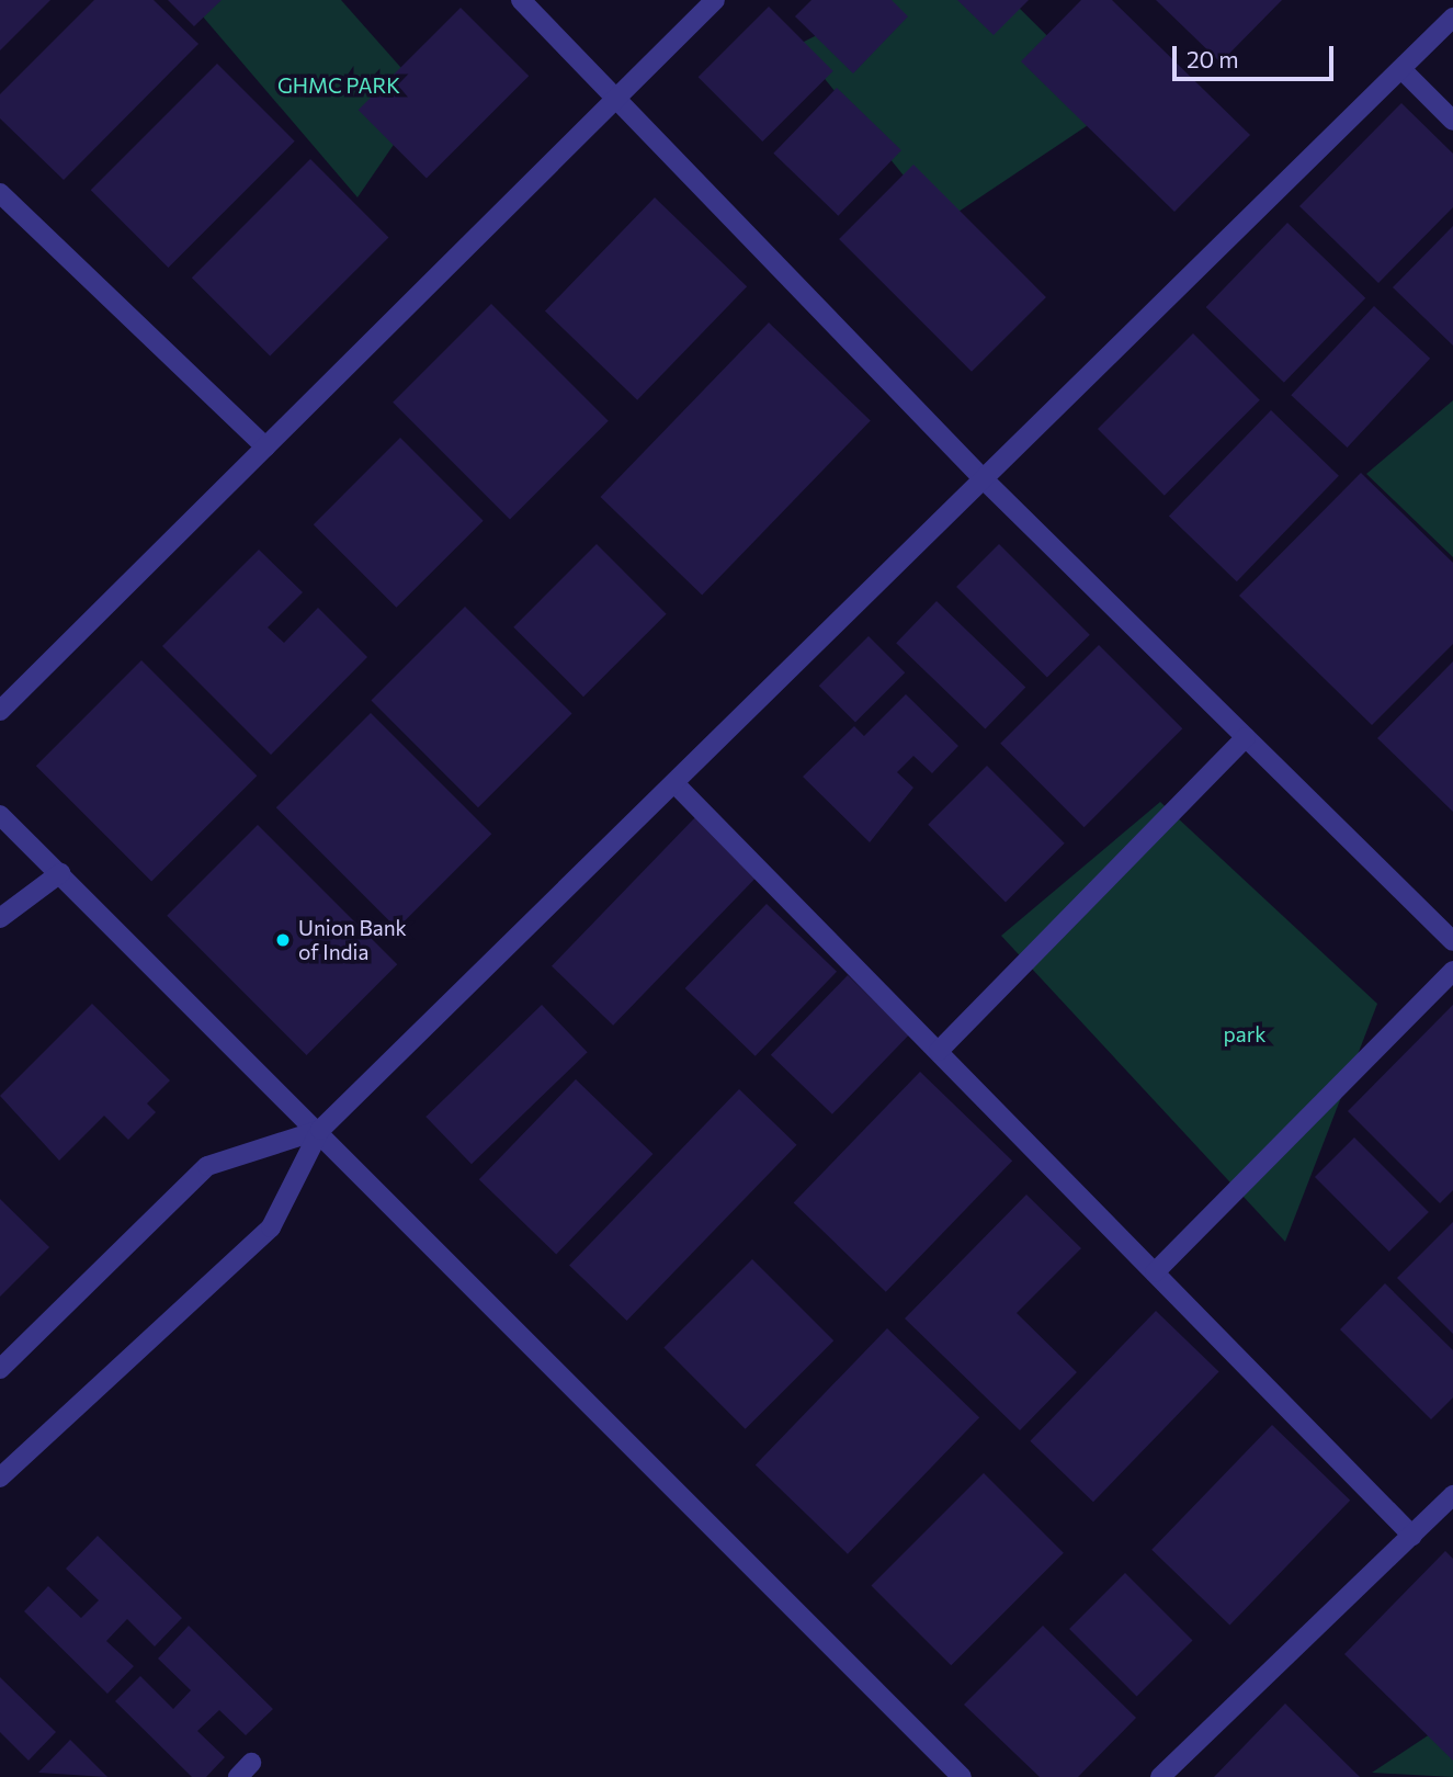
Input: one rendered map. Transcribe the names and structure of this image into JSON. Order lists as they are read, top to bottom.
{
  "parks": ["GHMC PARK", "park"],
  "places": ["Union Bank of India"],
  "scale_bar": "20 m"
}
